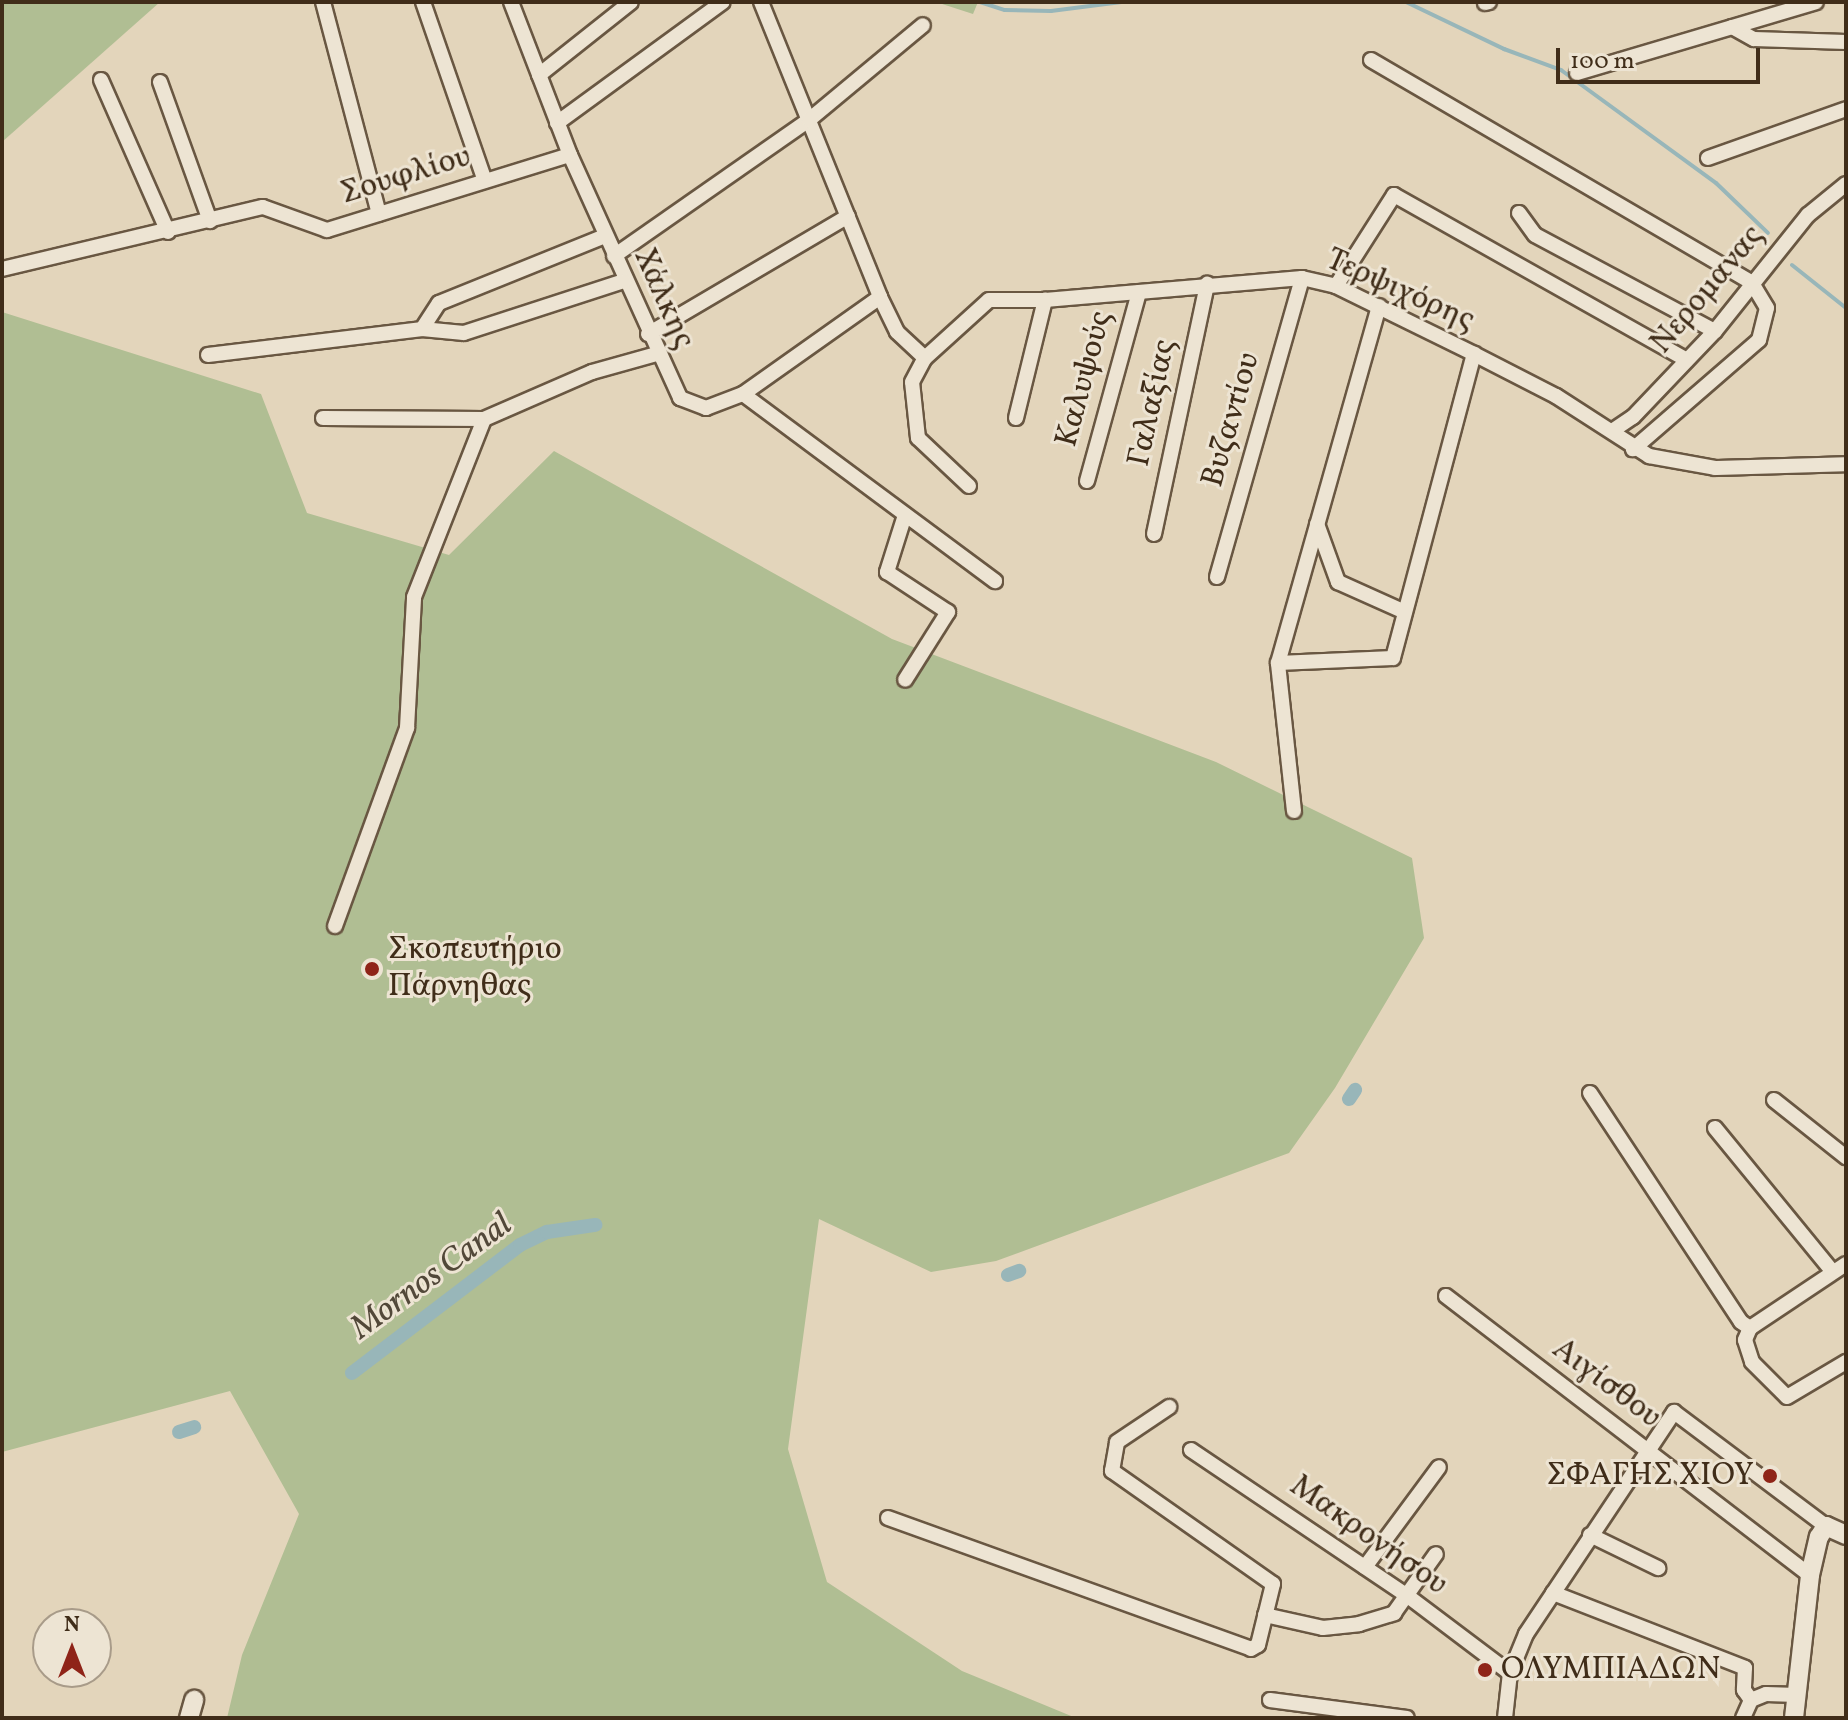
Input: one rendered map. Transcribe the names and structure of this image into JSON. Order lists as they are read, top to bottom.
{
  "streets": {
    "street": [
      "Σουφλίου",
      "Νερομανας",
      "Τερψιχόρης",
      "Χάλκης",
      "Καλυψούς",
      "Γαλαξίας",
      "Βυζαντίου",
      "Αιγίσθου",
      "Μακρονήσου"
    ]
  },
  "crossings": [
    ["Σουφλίου", "Χάλκης"],
    ["Νερομανας", "Τερψιχόρης"],
    ["Τερψιχόρης", "Καλυψούς"],
    ["Τερψιχόρης", "Γαλαξίας"],
    ["Τερψιχόρης", "Βυζαντίου"]
  ],
  "water": ["Mornos Canal"],
  "places": ["Σκοπευτήριο Πάρνηθας", "ΣΦΑΓΗΣ ΧΙΟΥ", "ΟΛΥΜΠΙΑΔΩΝ"],
  "scale_bar": "100 m",
  "north": "top"
}
